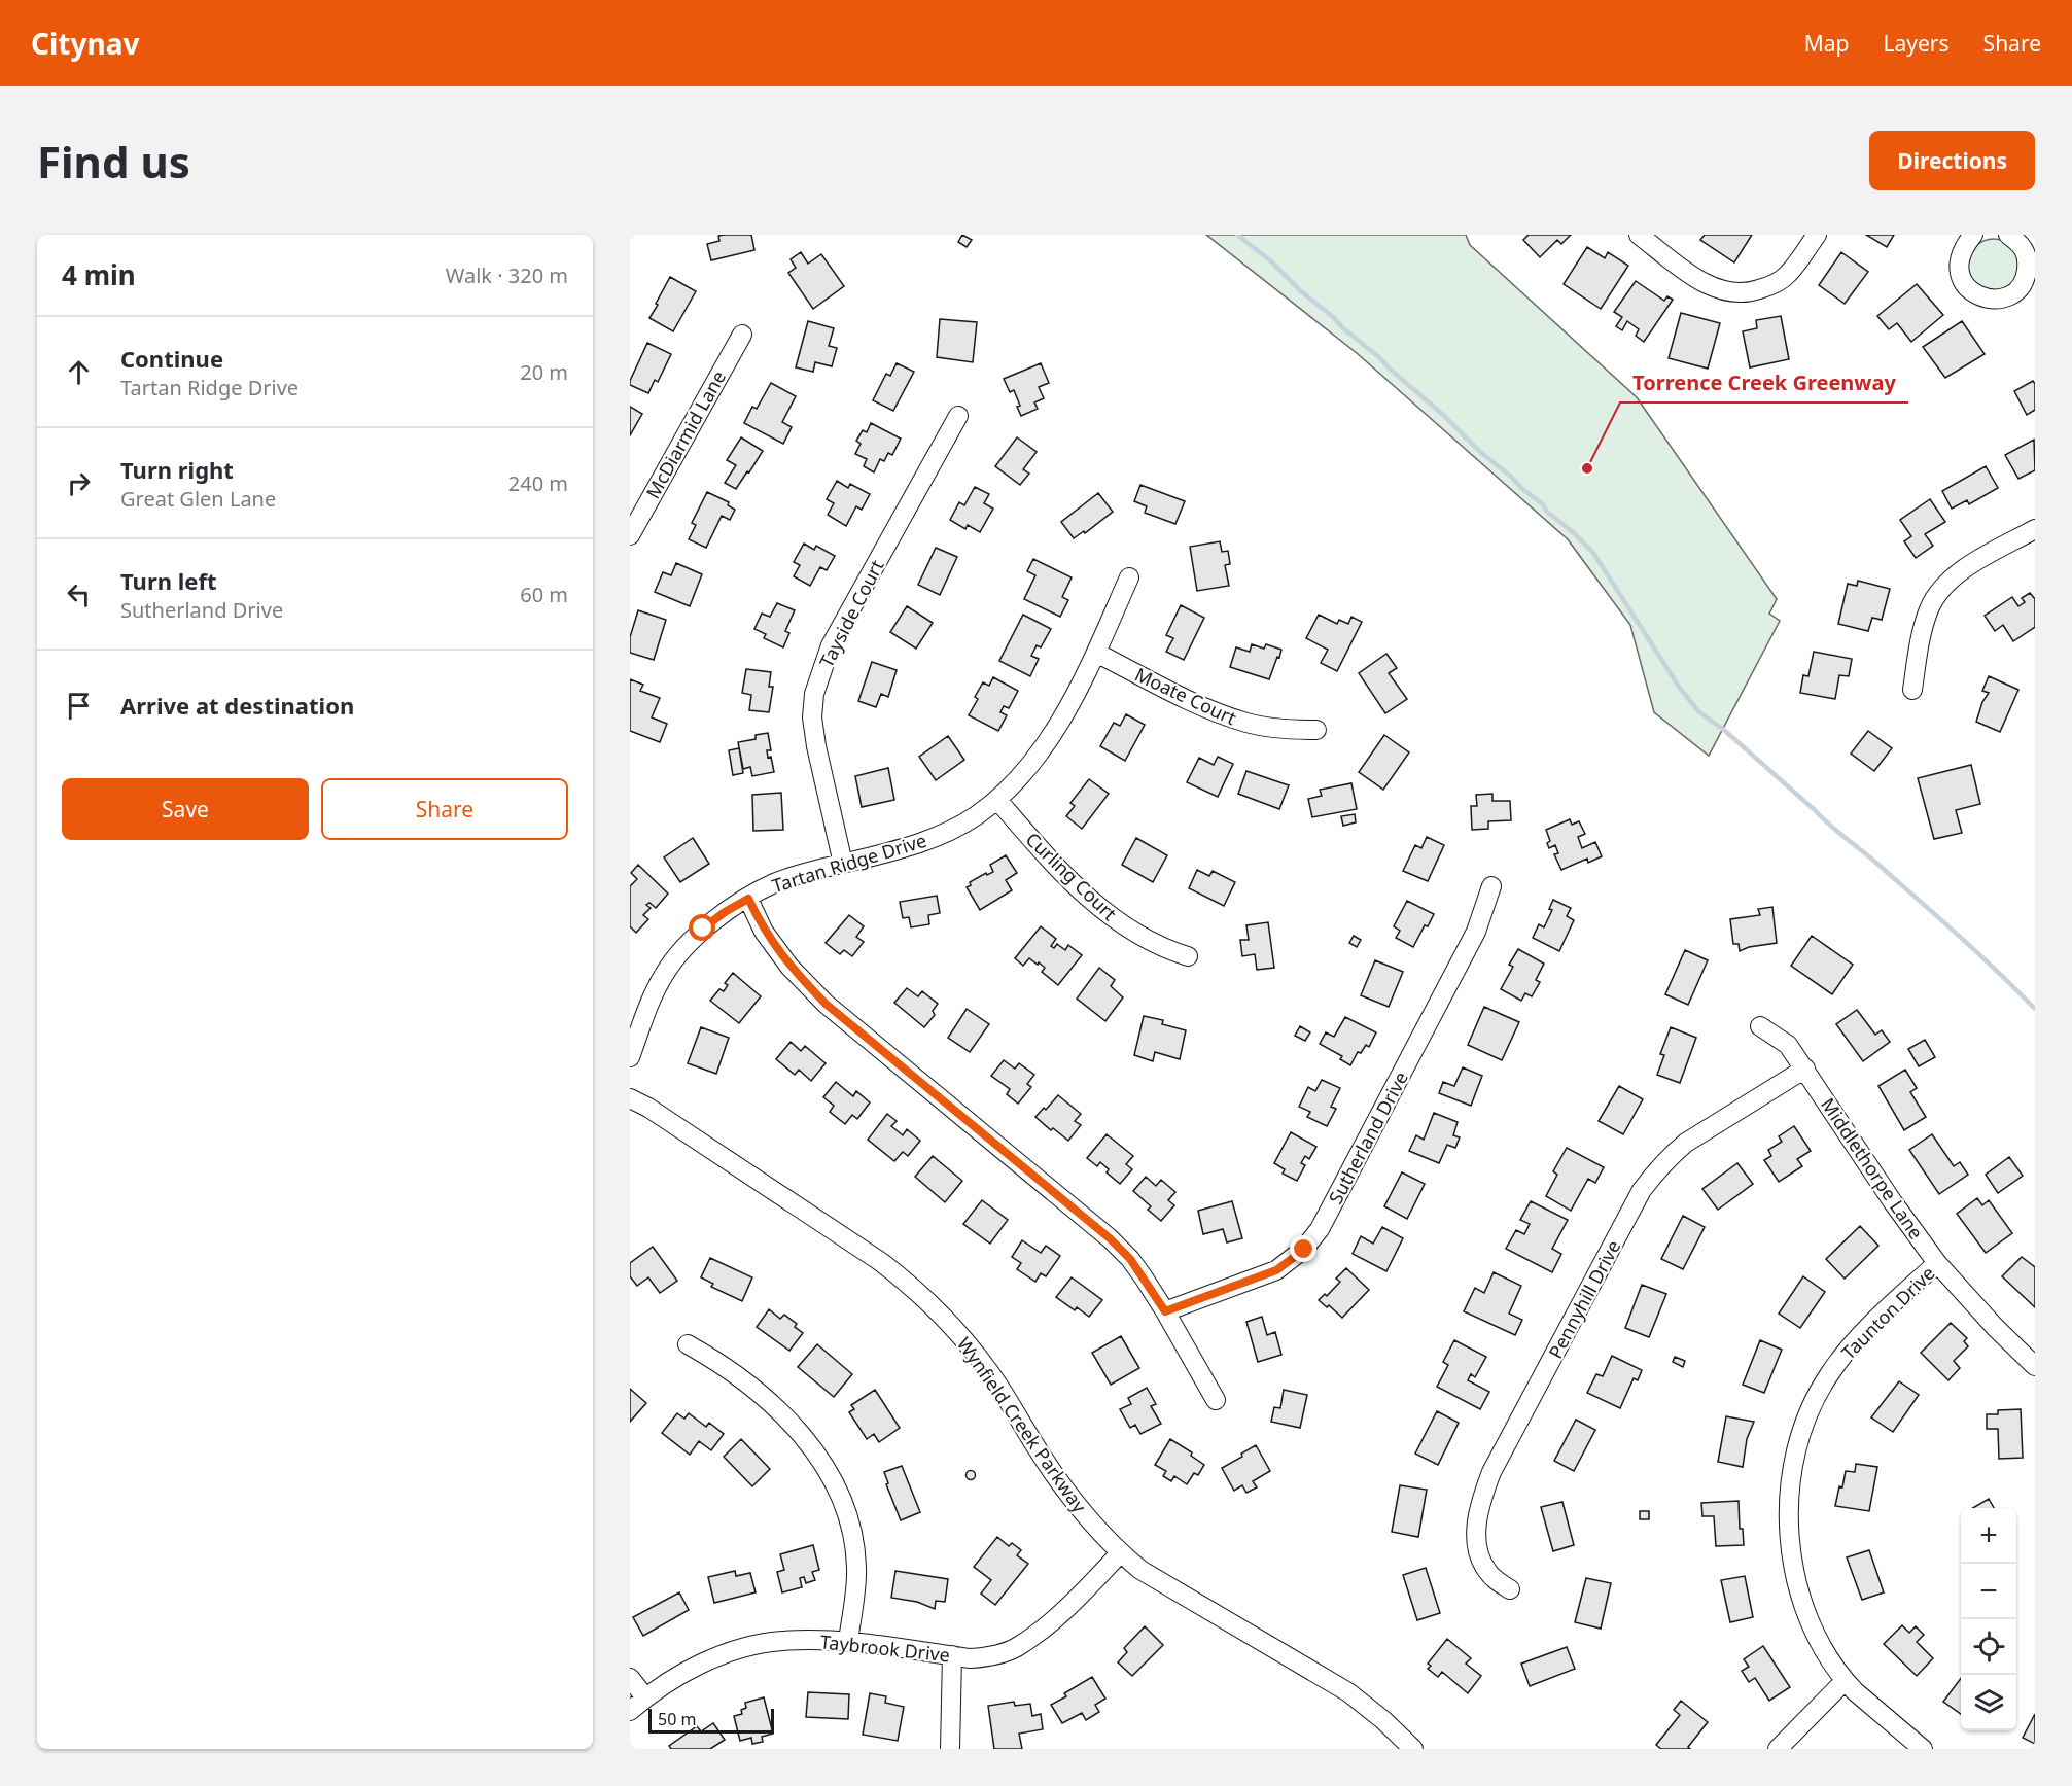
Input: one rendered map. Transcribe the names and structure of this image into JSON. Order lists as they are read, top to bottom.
{
  "streets": {
    "street": [
      "McDiarmid Lane",
      "Tayside Court",
      "Moate Court",
      "Tartan Ridge Drive",
      "Curling Court",
      "Sutherland Drive",
      "Middlethorpe Lane",
      "Pennyhill Drive",
      "Taunton Drive",
      "Wynfield Creek Parkway",
      "Taybrook Drive"
    ]
  },
  "crossings": [
    ["Tayside Court", "Tartan Ridge Drive"],
    ["Moate Court", "Tartan Ridge Drive"],
    ["Tartan Ridge Drive", "Curling Court"],
    ["Middlethorpe Lane", "Pennyhill Drive"],
    ["Middlethorpe Lane", "Taunton Drive"],
    ["Wynfield Creek Parkway", "Taybrook Drive"]
  ],
  "places": ["Torrence Creek Greenway"],
  "scale_bar": "50 m",
  "page": {
    "header": "Citynav",
    "nav": ["Map", "Layers", "Share"],
    "buttons": [
      "Directions",
      ["Save", "Share"]
    ],
    "title": "Find us",
    "heading": ["4 min", "Walk · 320 m"],
    "list": [
      ["Continue", "Tartan Ridge Drive", "20 m"],
      ["Turn right", "Great Glen Lane", "240 m"],
      ["Turn left", "Sutherland Drive", "60 m"],
      "Arrive at destination"
    ],
    "map_buttons": ["+", "−"],
    "scale": "50 m"
  }
}
